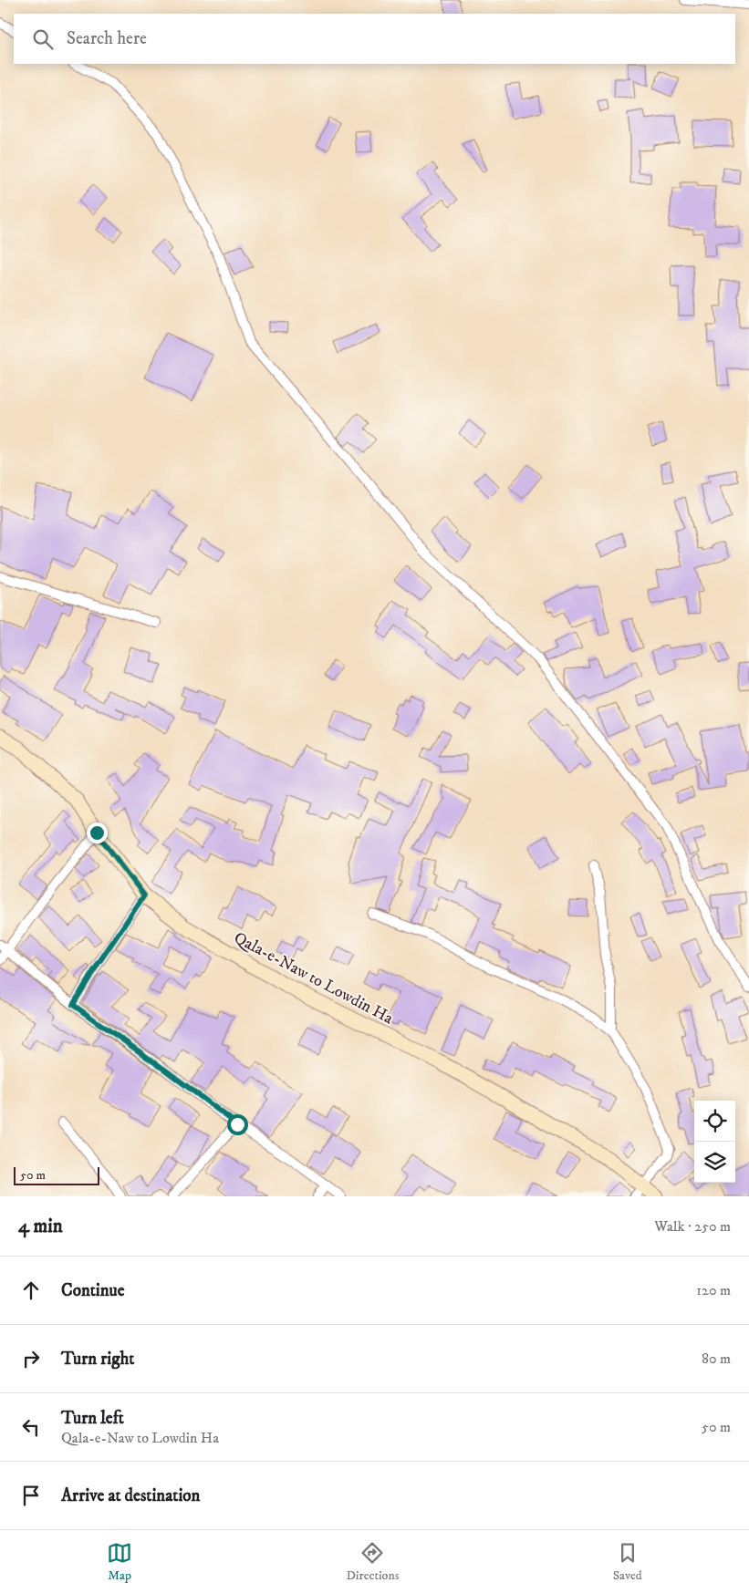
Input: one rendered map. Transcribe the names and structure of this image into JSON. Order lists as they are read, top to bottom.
{
  "streets": {
    "main road": ["Qala-e-Naw to Lowdin Ha"]
  },
  "scale_bar": "50 m",
  "page": {
    "search": "Search here",
    "scale": "50 m",
    "heading": ["4 min", "Walk · 250 m"],
    "list": [
      ["Continue", "120 m"],
      ["Turn right", "80 m"],
      ["Turn left", "Qala-e-Naw to Lowdin Ha", "50 m"],
      "Arrive at destination"
    ],
    "nav": ["Map", "Directions", "Saved"]
  }
}
